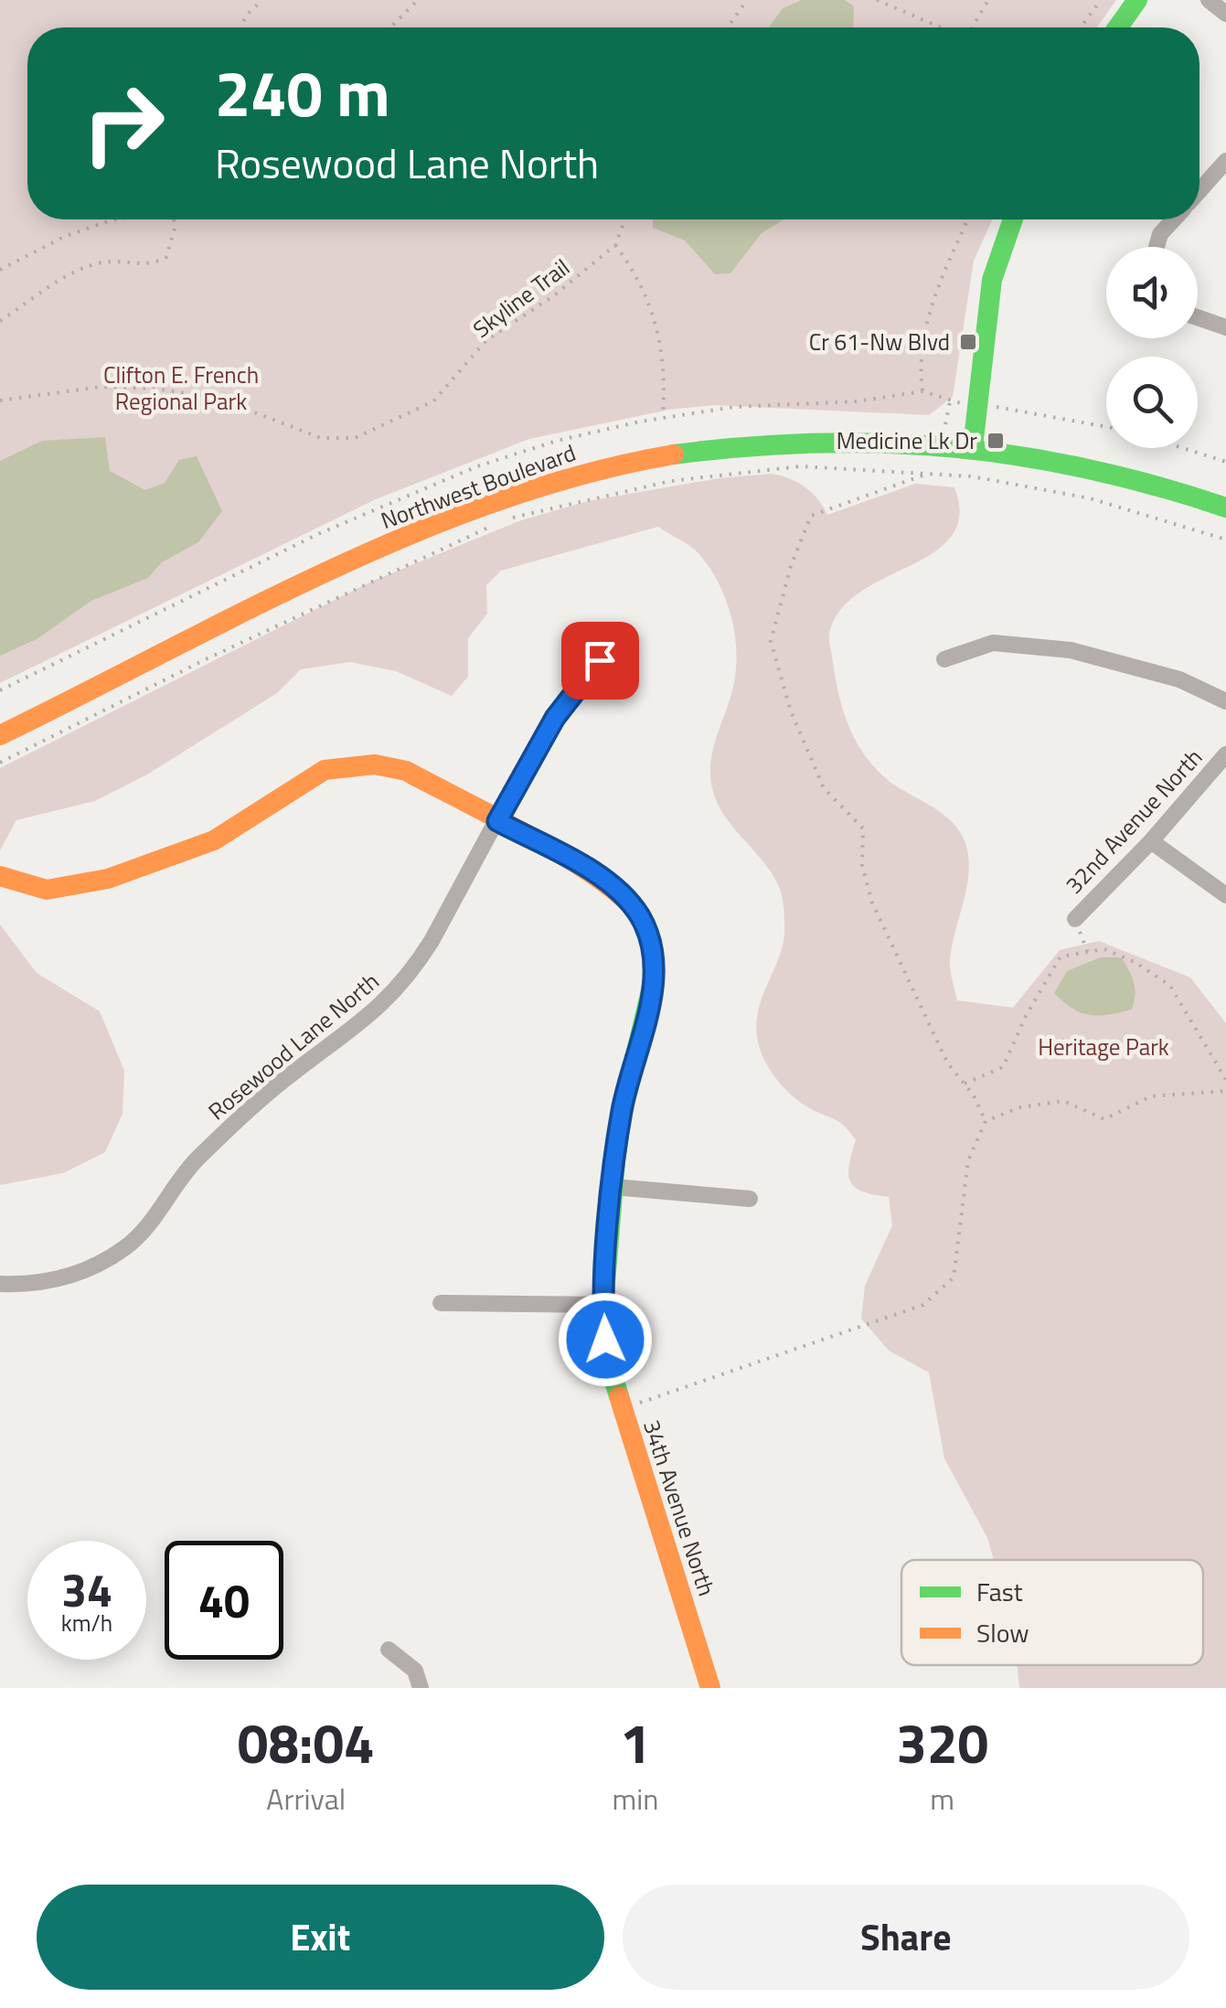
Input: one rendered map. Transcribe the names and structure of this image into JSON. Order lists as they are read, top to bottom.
{
  "streets": {
    "street": [
      "Northwest Boulevard",
      "32nd Avenue North",
      "Rosewood Lane North",
      "34th Avenue North"
    ],
    "path": ["Skyline Trail"]
  },
  "crossings": [
    ["Rosewood Lane North", "34th Avenue North"]
  ],
  "parks": ["Clifton E. French Regional Park", "Heritage Park"],
  "places": {
    "transit": ["Cr 61-Nw Blvd", "Medicine Lk Dr"]
  },
  "legend": ["Fast", "Slow"],
  "page": {
    "turn": ["240 m", "Rosewood Lane North"],
    "speed": "34 km/h",
    "limit": "40",
    "eta": [
      "08:04",
      "Arrival",
      "1",
      "min",
      "320",
      "m"
    ],
    "buttons": ["Exit", "Share"]
  }
}
